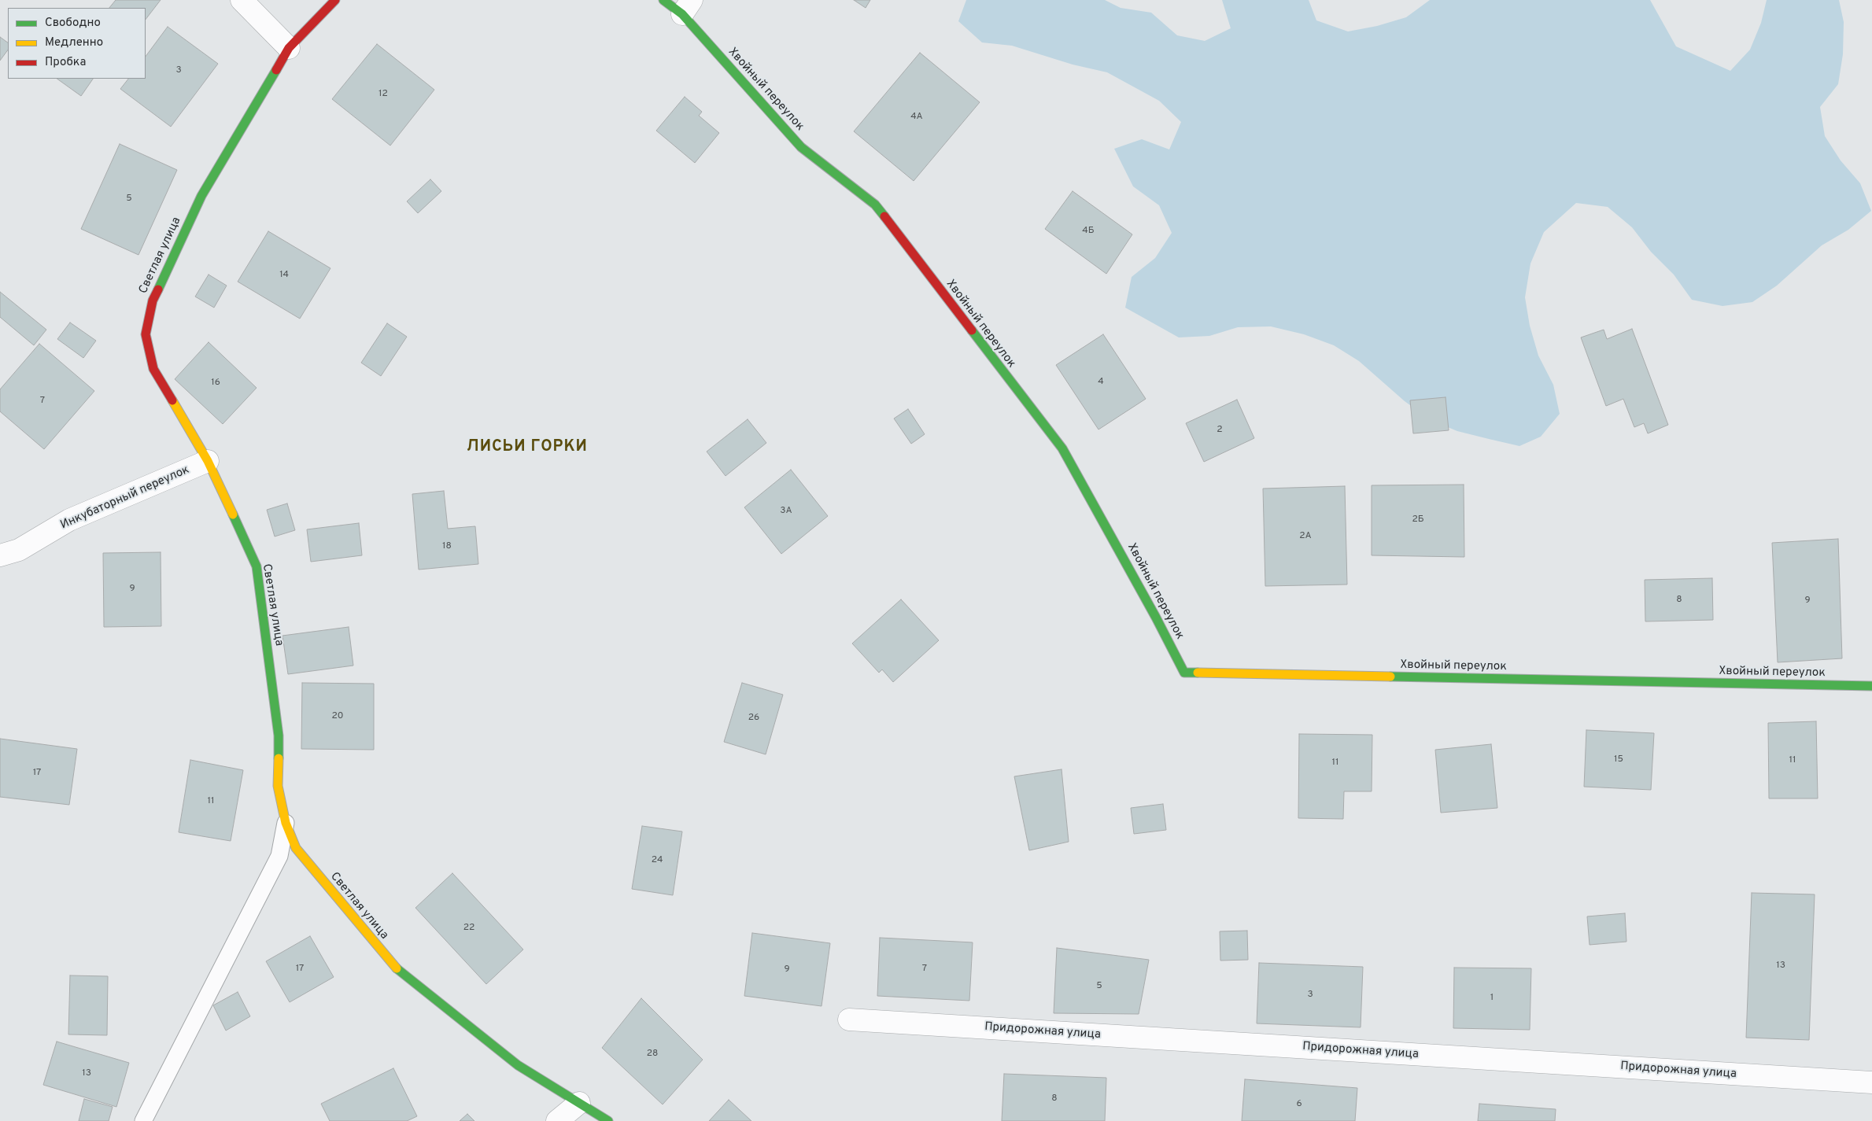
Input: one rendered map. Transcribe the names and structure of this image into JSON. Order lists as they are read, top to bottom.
{
  "streets": {
    "street": [
      "Хвойный переулок",
      "Светлая улица",
      "Инкубаторный переулок",
      "Придорожная улица"
    ]
  },
  "crossings": [
    ["Светлая улица", "Инкубаторный переулок"]
  ],
  "districts": ["ЛИСЬИ ГОРКИ"],
  "house_numbers": [
    "3",
    "12",
    "4А",
    "5",
    "4Б",
    "14",
    "4",
    "16",
    "7",
    "2",
    "3А",
    "2Б",
    "2А",
    "18",
    "9",
    "8",
    "9",
    "20",
    "26",
    "15",
    "11",
    "11",
    "17",
    "11",
    "24",
    "22",
    "13",
    "17",
    "7",
    "9",
    "5",
    "3",
    "1",
    "28",
    "13",
    "8",
    "6"
  ],
  "legend": ["Свободно", "Медленно", "Пробка"]
}
